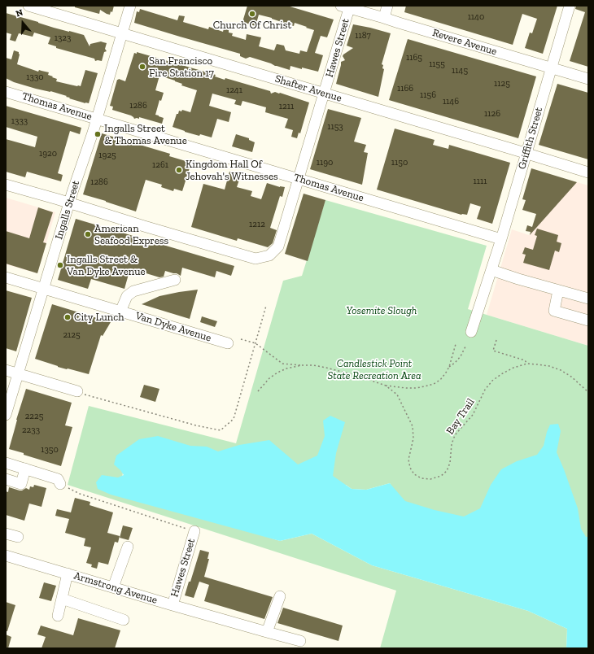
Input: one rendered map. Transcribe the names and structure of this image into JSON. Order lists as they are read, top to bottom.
{
  "streets": {
    "street": [
      "Revere Avenue",
      "Hawes Street",
      "Shafter Avenue",
      "Thomas Avenue",
      "Griffith Street",
      "Ingalls Street",
      "Van Dyke Avenue",
      "Armstrong Avenue"
    ],
    "path": ["Bay Trail"]
  },
  "crossings": [
    ["Revere Avenue", "Hawes Street"],
    ["Revere Avenue", "Griffith Street"],
    ["Hawes Street", "Shafter Avenue"],
    ["Hawes Street", "Thomas Avenue"],
    ["Hawes Street", "Ingalls Street"],
    ["Hawes Street", "Armstrong Avenue"],
    ["Shafter Avenue", "Griffith Street"],
    ["Shafter Avenue", "Ingalls Street"],
    ["Thomas Avenue", "Griffith Street"],
    ["Thomas Avenue", "Ingalls Street"],
    ["Ingalls Street", "Van Dyke Avenue"]
  ],
  "parks": ["Yosemite Slough", "Candlestick Point State Recreation Area"],
  "places": [
    "Church Of Christ",
    "San Francisco Fire Station 17",
    "Ingalls Street & Thomas Avenue",
    "Kingdom Hall Of Jehovah's Witnesses",
    "American Seafood Express",
    "Ingalls Street & Van Dyke Avenue",
    "City Lunch"
  ],
  "house_numbers": [
    "1140",
    "1187",
    "1323",
    "1165",
    "1155",
    "1145",
    "1330",
    "1125",
    "1166",
    "1241",
    "1156",
    "1146",
    "1286",
    "1211",
    "1126",
    "1333",
    "1153",
    "1920",
    "1925",
    "1190",
    "1150",
    "1261",
    "1111",
    "1286",
    "1212",
    "2125",
    "2225",
    "2233",
    "1350"
  ],
  "north": "top"
}
